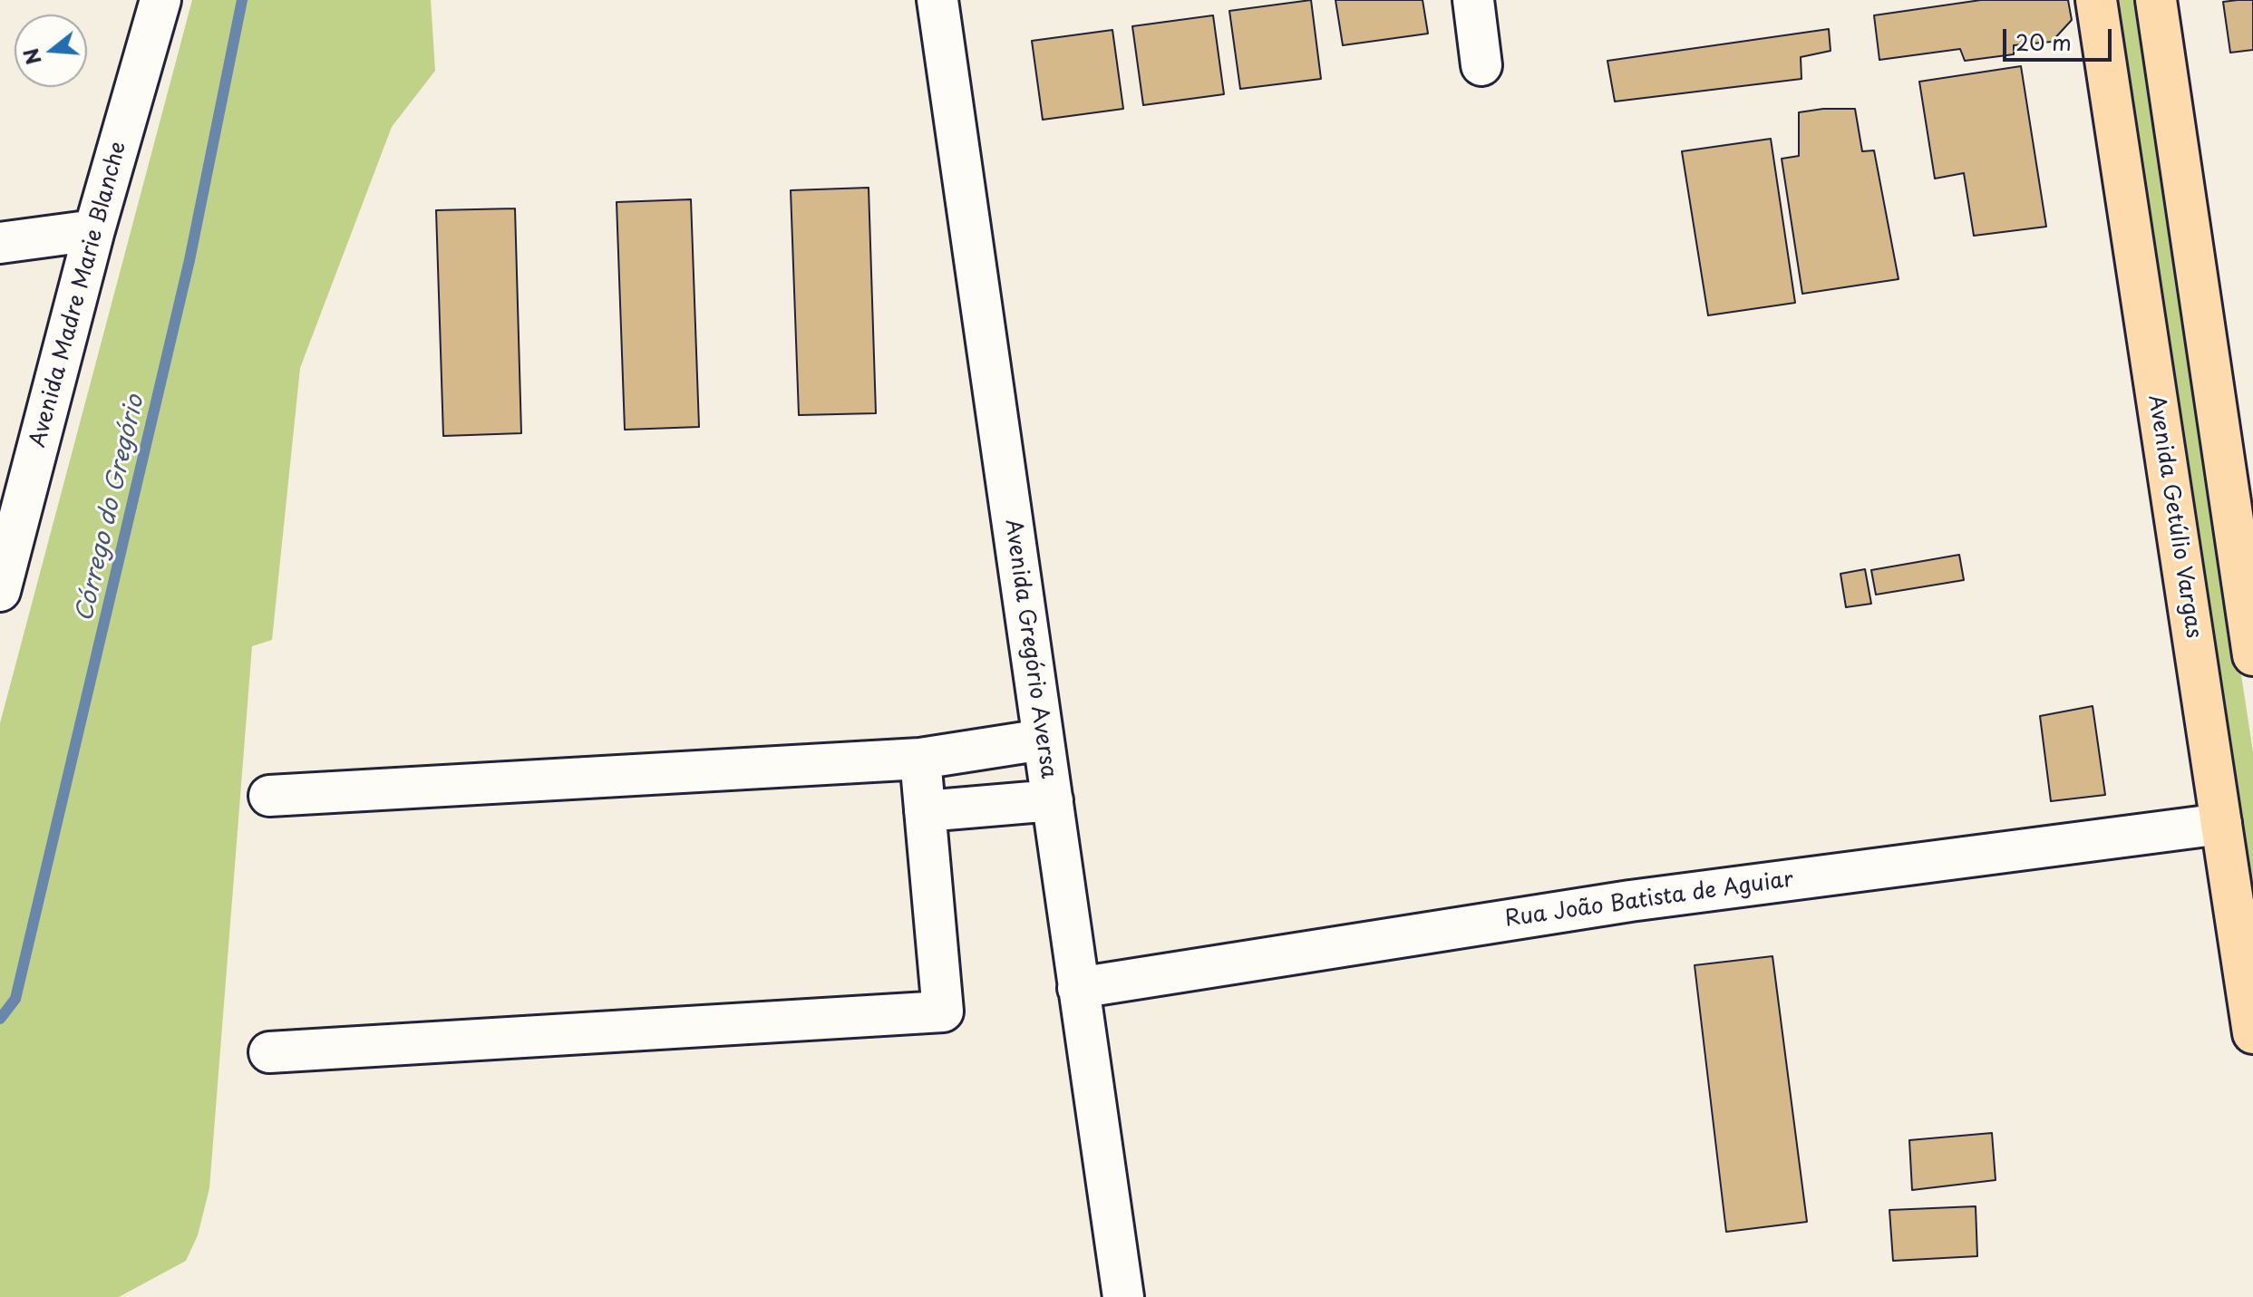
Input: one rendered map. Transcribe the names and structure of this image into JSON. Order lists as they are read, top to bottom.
{
  "streets": {
    "main road": ["Avenida Getúlio Vargas"],
    "street": ["Avenida Madre Marie Blanche", "Avenida Gregório Aversa", "Rua João Batista de Aguiar"]
  },
  "crossings": [
    ["Avenida Getúlio Vargas", "Rua João Batista de Aguiar"],
    ["Avenida Gregório Aversa", "Rua João Batista de Aguiar"]
  ],
  "water": ["Córrego do Gregório"],
  "scale_bar": "20 m",
  "north": "left"
}
